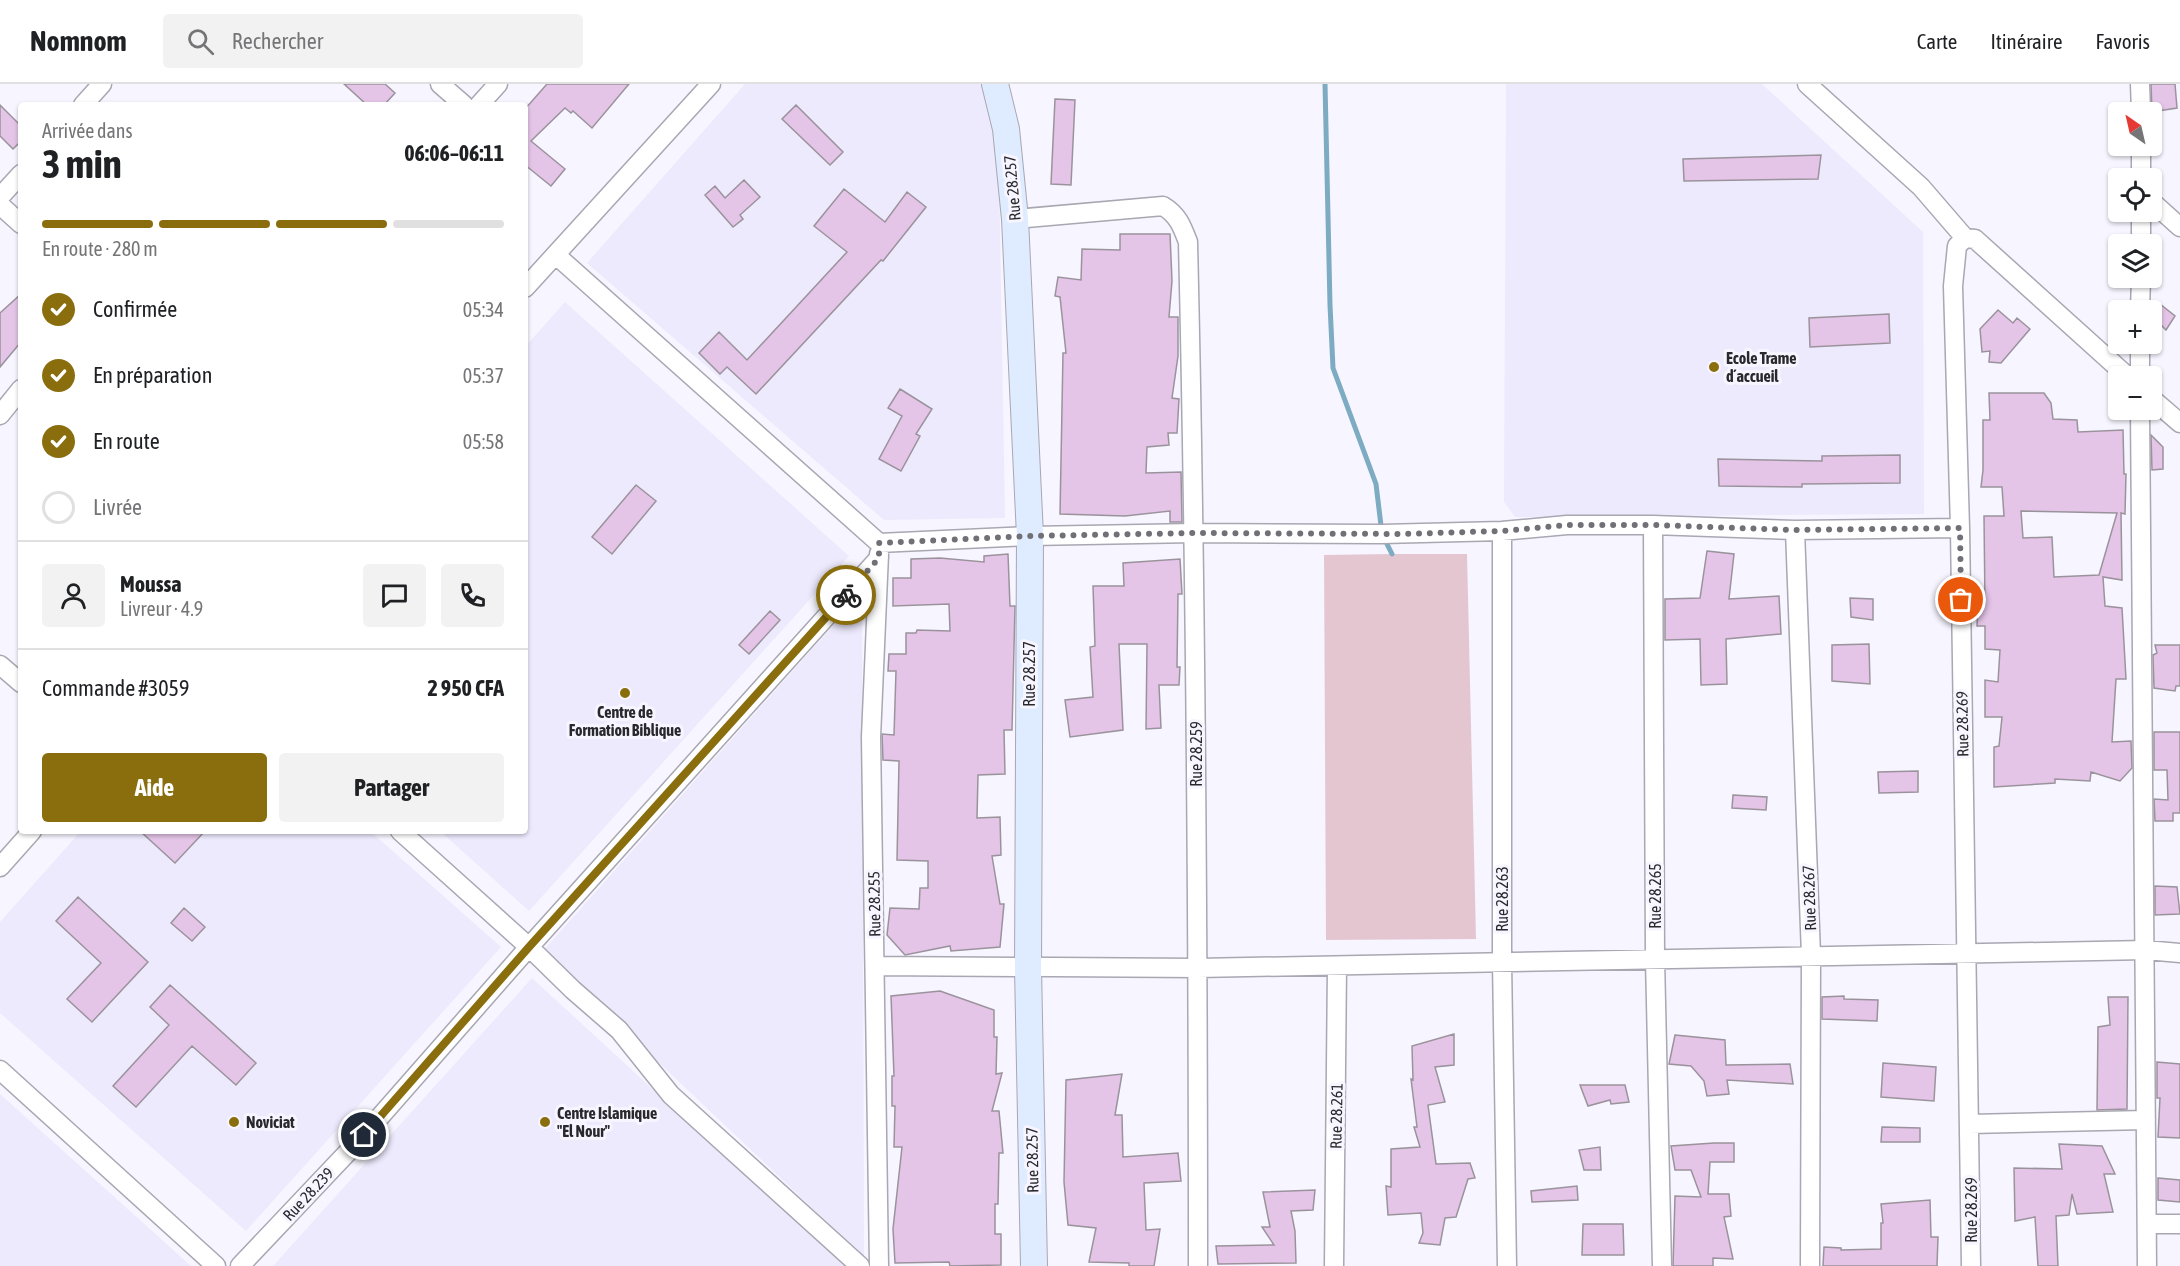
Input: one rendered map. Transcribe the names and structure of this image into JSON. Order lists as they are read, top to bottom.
{
  "streets": {
    "street": [
      "Rue 28.257",
      "Rue 28.269",
      "Rue 28.259",
      "Rue 28.265",
      "Rue 28.267",
      "Rue 28.263",
      "Rue 28.255",
      "Rue 28.261",
      "Rue 28.239"
    ]
  },
  "crossings": [
    ["Rue 28.257", "Rue 28.259"],
    ["Rue 28.255", "Rue 28.239"]
  ],
  "places": [
    "Ecole Trame d´accueil",
    "Centre de Formation Biblique",
    "Noviciat",
    "Centre Islamique \"El Nour\""
  ],
  "north": "top left",
  "page": {
    "header": "Nomnom",
    "search": "Rechercher",
    "nav": ["Carte", "Itinéraire", "Favoris"],
    "map_buttons": ["+", "−"],
    "heading": ["3 min", "Arrivée dans", "06:06–06:11"],
    "panel": [
      "Moussa",
      "Livreur · 4.9",
      "Commande #3059",
      "2 950 CFA"
    ],
    "bar": "En route · 280 m",
    "list": [
      ["Confirmée", "05:34"],
      ["En préparation", "05:37"],
      ["En route", "05:58"],
      "Livrée"
    ],
    "buttons": ["Aide", "Partager"]
  }
}
